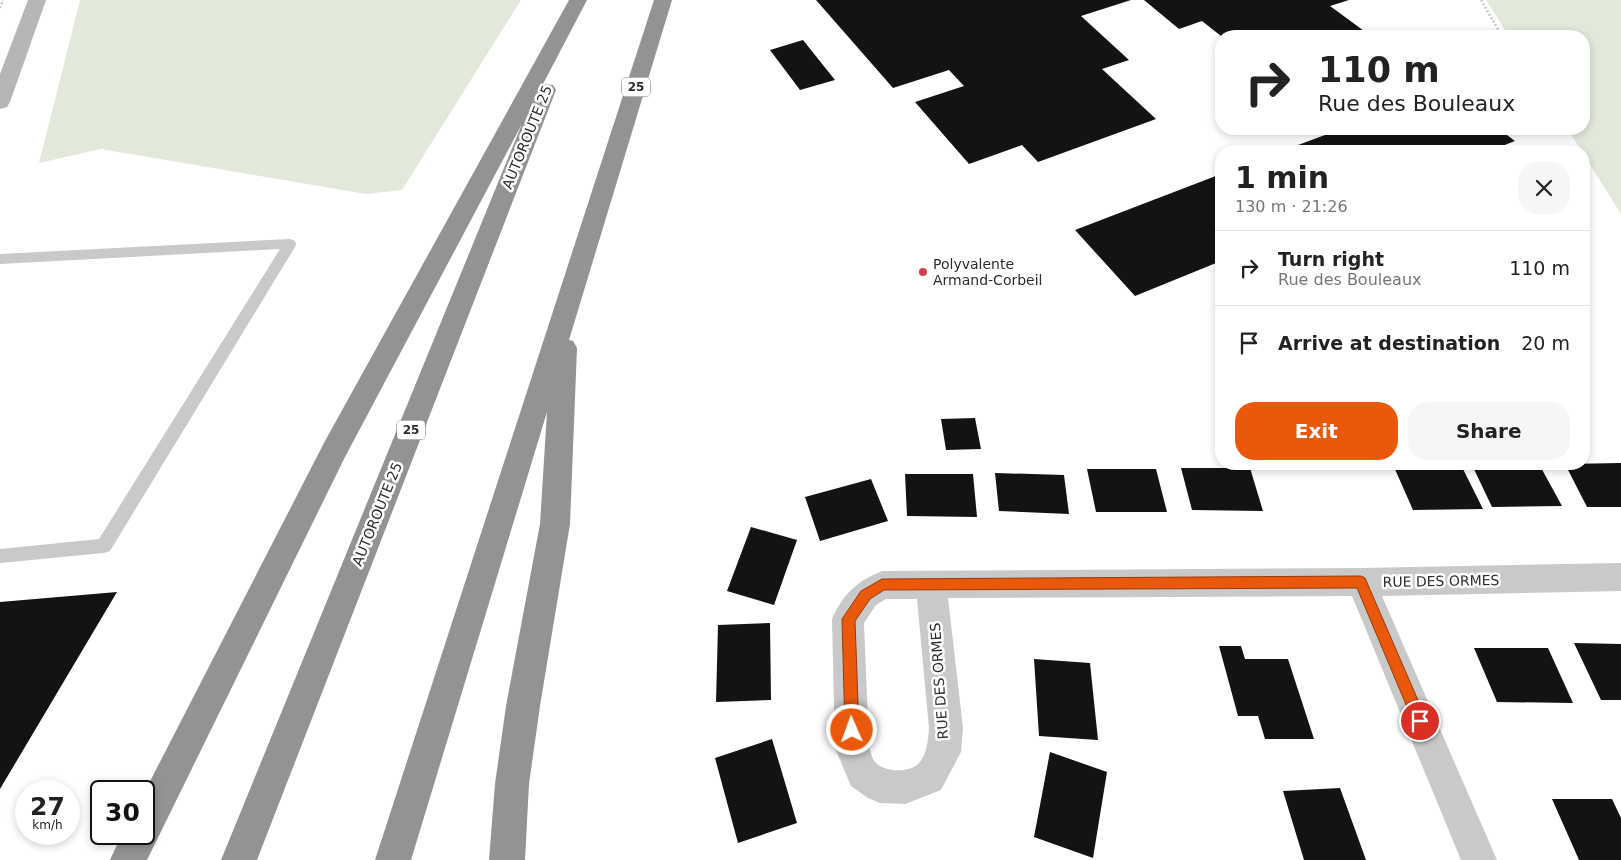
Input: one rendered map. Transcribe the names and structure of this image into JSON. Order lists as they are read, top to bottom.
{
  "streets": {
    "highway": ["25", "AUTOROUTE 25"],
    "street": ["RUE DES ORMES"]
  },
  "places": ["Polyvalente Armand-Corbeil"],
  "page": {
    "turn": ["110 m", "Rue des Bouleaux"],
    "heading": ["1 min", "130 m · 21:26"],
    "list": [
      {
        "name": "Turn right",
        "note": "Rue des Bouleaux",
        "value": "110 m"
      },
      {
        "name": "Arrive at destination",
        "value": "20 m"
      }
    ],
    "buttons": ["Exit", "Share"],
    "speed": "27 km/h",
    "limit": "30"
  }
}
